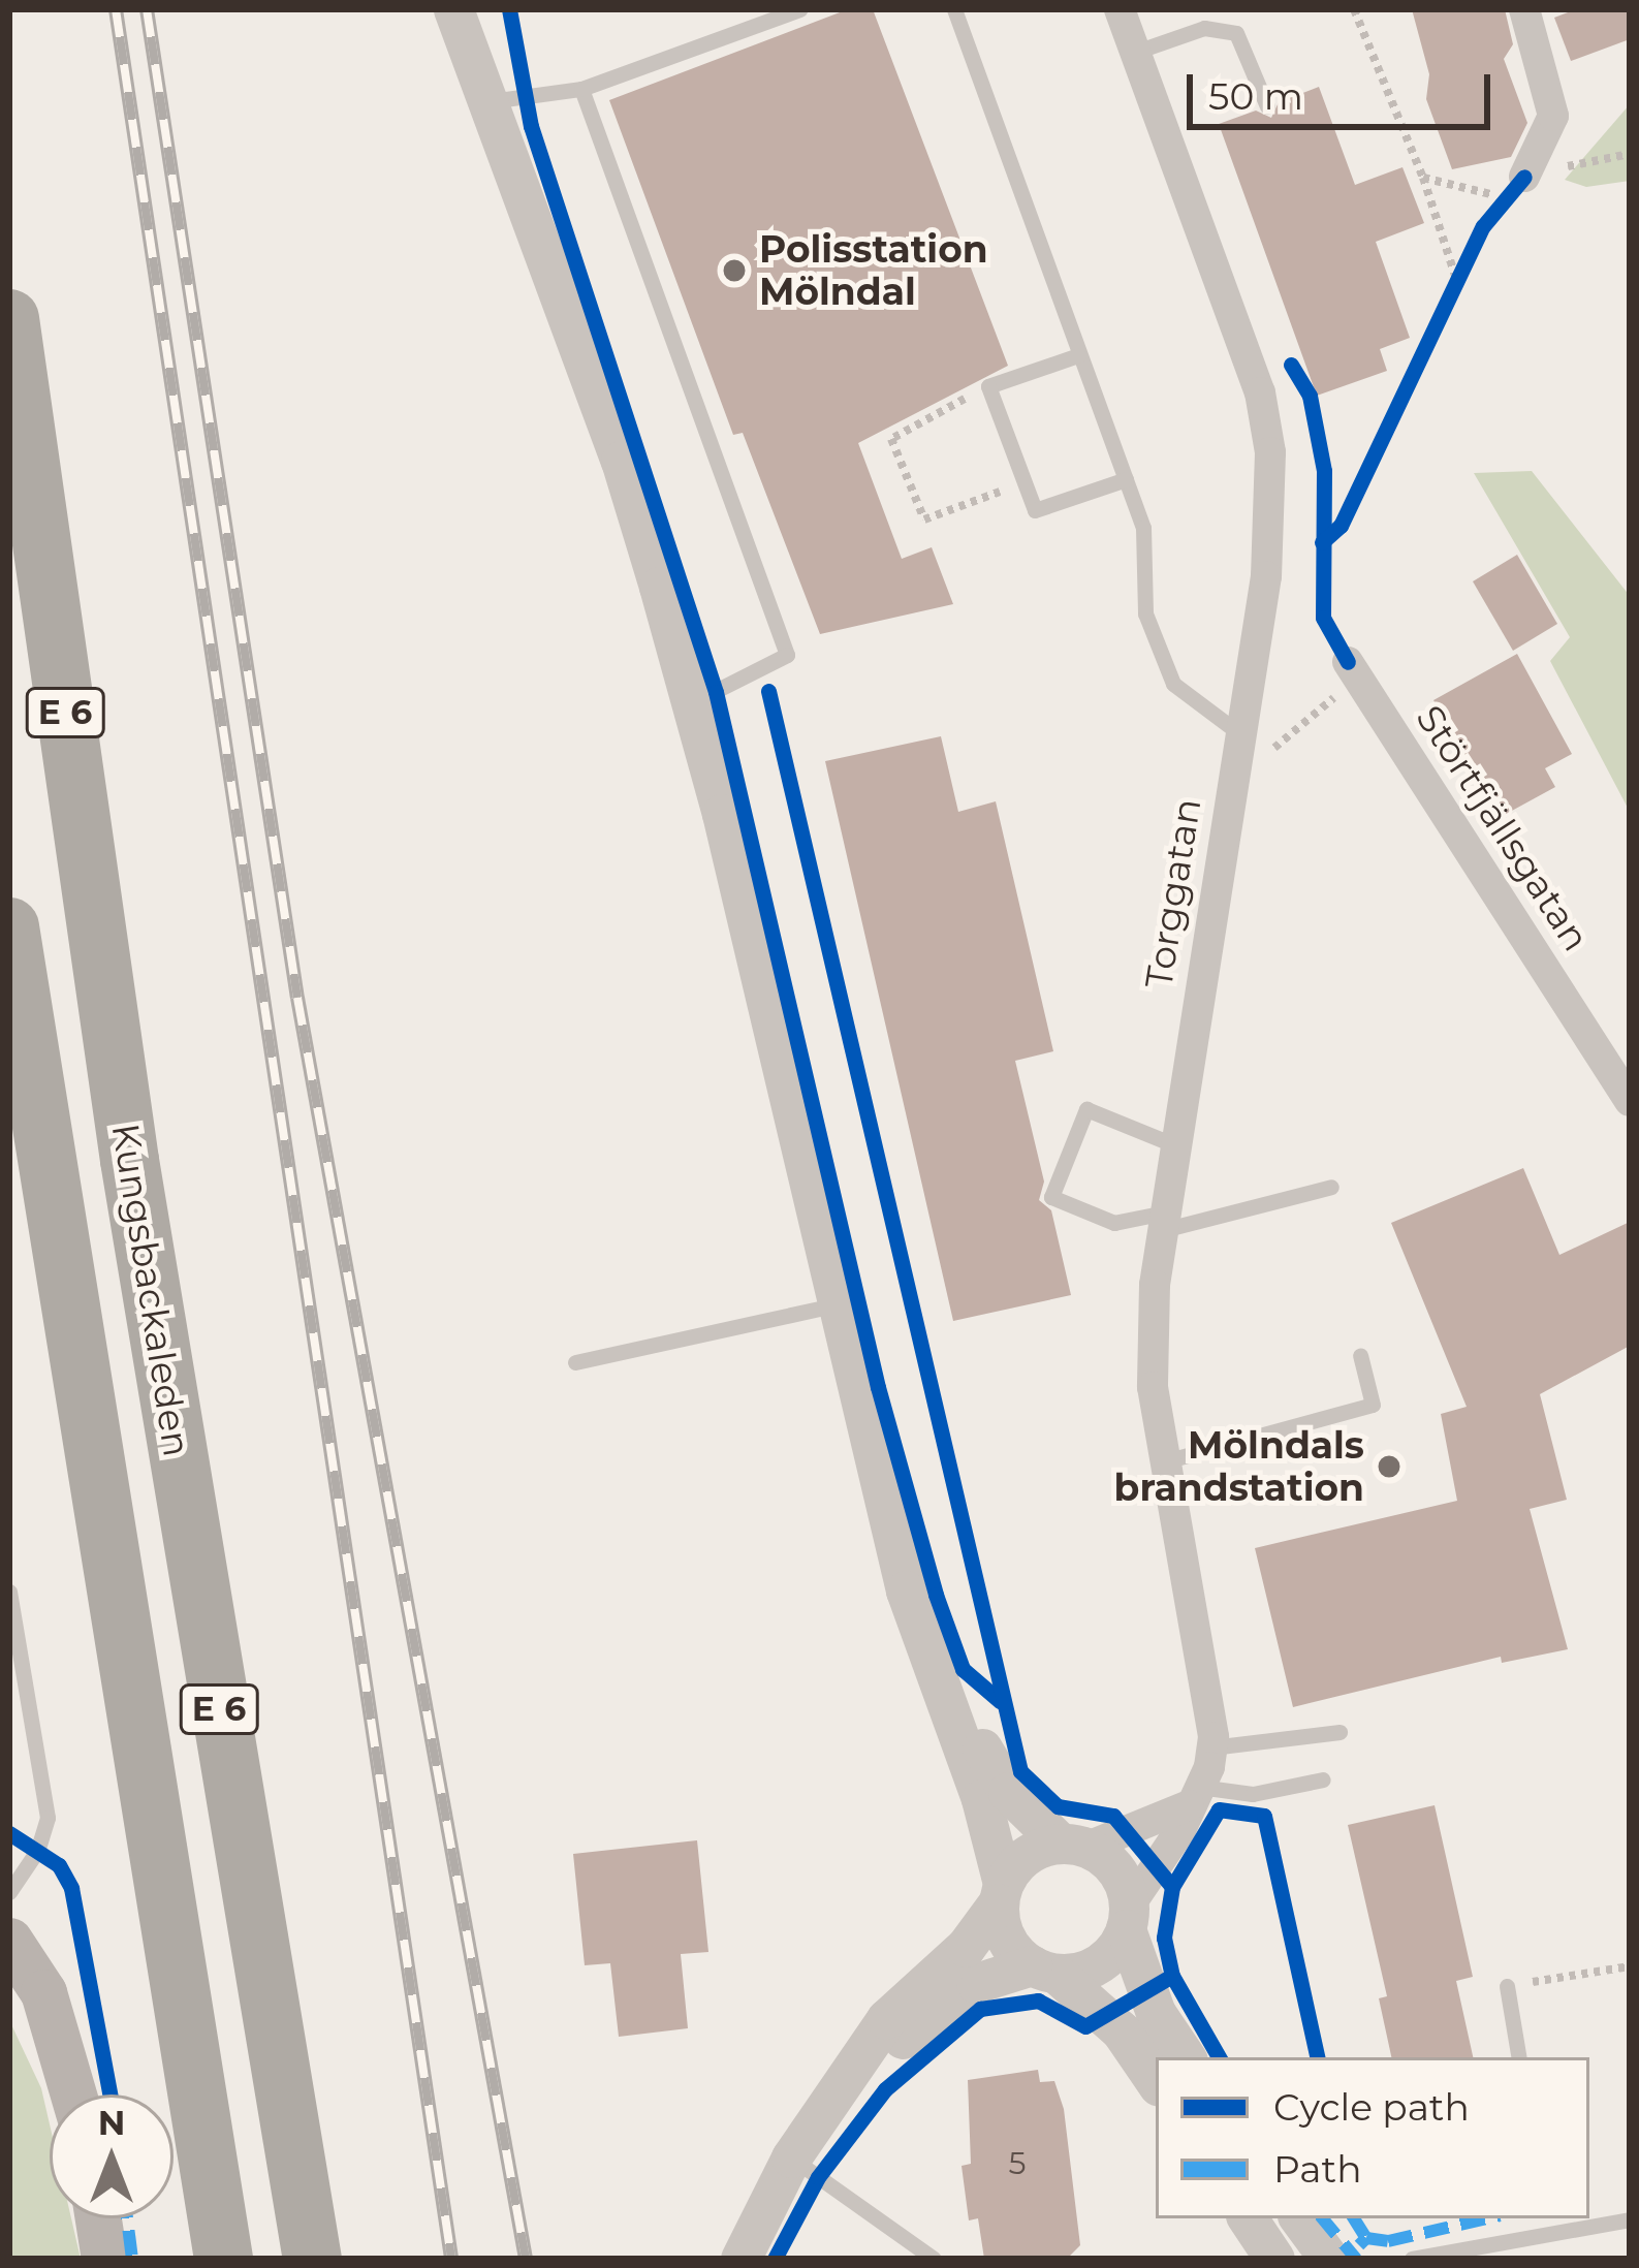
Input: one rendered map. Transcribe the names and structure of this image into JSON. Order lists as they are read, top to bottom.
{
  "streets": {
    "highway": ["E 6", "Kungsbackaleden"],
    "street": ["Störtfjällsgatan", "Torggatan"]
  },
  "places": ["Polisstation Mölndal", "Mölndals brandstation"],
  "house_numbers": ["5"],
  "legend": ["Cycle path", "Path"],
  "scale_bar": "50 m",
  "north": "top"
}
